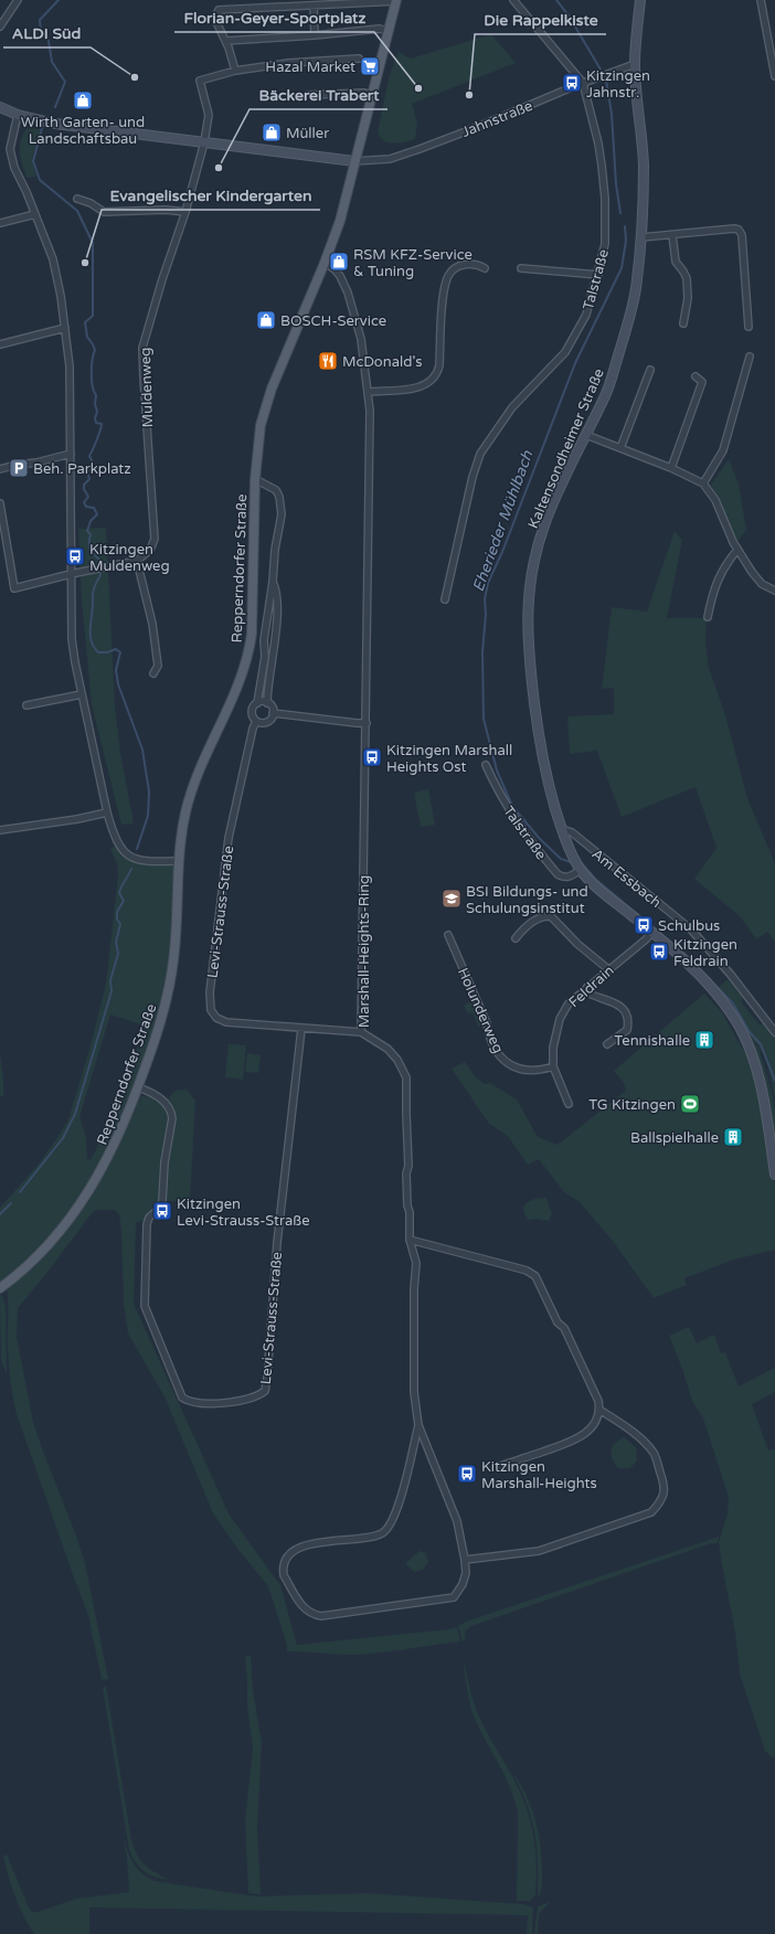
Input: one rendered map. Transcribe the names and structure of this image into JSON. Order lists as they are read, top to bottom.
{
  "streets": {
    "main road": ["Kaltensondheimer Straße", "Repperndorfer Straße"],
    "street": [
      "Jahnstraße",
      "Talstraße",
      "Muldenweg",
      "Am Essbach",
      "Levi-Strauss-Straße",
      "Marshall-Heights-Ring",
      "Feldrain",
      "Holunderweg"
    ]
  },
  "crossings": [
    ["Jahnstraße", "Talstraße"],
    ["Jahnstraße", "Kaltensondheimer Straße"],
    ["Jahnstraße", "Repperndorfer Straße"],
    ["Talstraße", "Kaltensondheimer Straße"],
    ["Kaltensondheimer Straße", "Am Essbach"],
    ["Kaltensondheimer Straße", "Feldrain"],
    ["Repperndorfer Straße", "Levi-Strauss-Straße"],
    ["Repperndorfer Straße", "Marshall-Heights-Ring"],
    ["Levi-Strauss-Straße", "Marshall-Heights-Ring"],
    ["Feldrain", "Holunderweg"]
  ],
  "water": ["Eherieder Mühlbach"],
  "places": {
    "supermarket": ["Hazal Market"],
    "other": [
      "ALDI Süd",
      "Florian-Geyer-Sportplatz",
      "Die Rappelkiste",
      "Bäckerei Trabert",
      "Evangelischer Kindergarten"
    ],
    "bus stop": [
      "Kitzingen Jahnstr.",
      "Kitzingen Muldenweg",
      "Kitzingen Marshall Heights Ost",
      "Schulbus",
      "Kitzingen Feldrain",
      "Kitzingen Levi-Strauss-Straße",
      "Kitzingen Marshall-Heights"
    ],
    "shop": [
      "Wirth Garten- und Landschaftsbau",
      "Müller",
      "RSM KFZ-Service & Tuning",
      "BOSCH-Service"
    ],
    "restaurant": ["McDonald's"],
    "parking": ["Beh. Parkplatz"],
    "school or university": ["BSI Bildungs- und Schulungsinstitut"],
    "building": ["Tennishalle", "Ballspielhalle"],
    "sports": ["TG Kitzingen"]
  }
}
